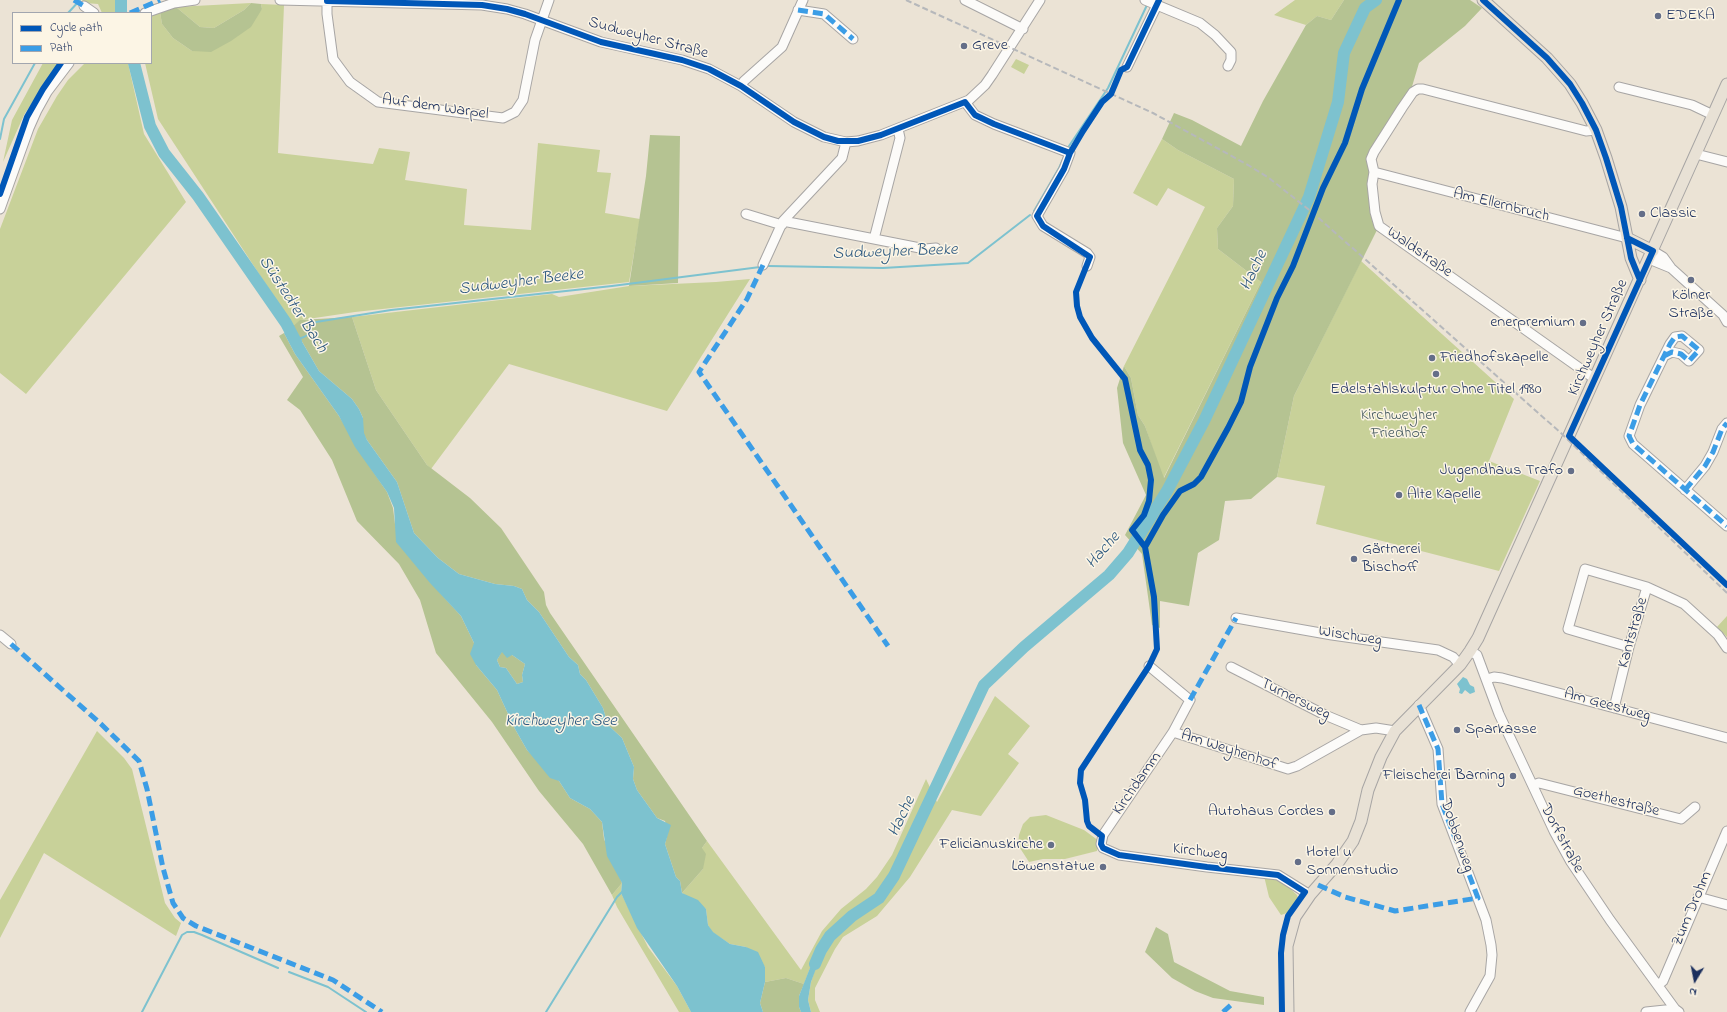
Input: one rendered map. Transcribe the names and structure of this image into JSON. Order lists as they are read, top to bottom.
{
  "streets": {
    "main road": ["Kirchweyher Straße"],
    "street": [
      "Sudweyher Straße",
      "Auf dem Warpel",
      "Am Ellernbruch",
      "Waldstraße",
      "Kantstraße",
      "Wischweg",
      "Turnersweg",
      "Am Geestweg",
      "Am Weyhenhof",
      "Kirchdamm",
      "Goethestraße",
      "Dobbenweg",
      "Dorfstraße",
      "Kirchweg",
      "Zum Drohm"
    ]
  },
  "crossings": [
    ["Sudweyher Straße", "Auf dem Warpel"],
    ["Am Ellernbruch", "Waldstraße"],
    ["Waldstraße", "Kirchweyher Straße"],
    ["Kirchweyher Straße", "Wischweg"],
    ["Kirchweyher Straße", "Am Weyhenhof"],
    ["Kirchweyher Straße", "Dobbenweg"],
    ["Kirchweyher Straße", "Dorfstraße"],
    ["Kirchweyher Straße", "Kirchweg"],
    ["Kantstraße", "Am Geestweg"],
    ["Turnersweg", "Am Weyhenhof"],
    ["Am Geestweg", "Dorfstraße"],
    ["Am Weyhenhof", "Kirchdamm"],
    ["Kirchdamm", "Kirchweg"],
    ["Goethestraße", "Dorfstraße"],
    ["Dorfstraße", "Zum Drohm"]
  ],
  "water": [
    "Sudweyher Beeke",
    "Hache",
    "Süstedter Bach",
    "Kirchweyher See"
  ],
  "parks": ["Kirchweyher Friedhof"],
  "places": [
    "EDEKA",
    "Greve",
    "Classic",
    "Kölner Straße",
    "enerpremium",
    "Friedhofskapelle",
    "Edelstahlskulptur Ohne Titel 1980",
    "Jugendhaus Trafo",
    "Alte Kapelle",
    "Gärtnerei Bischoff",
    "Sparkasse",
    "Fleischerei Barning",
    "Autohaus Cordes",
    "Felicianuskirche",
    "Hotel u Sonnenstudio",
    "Löwenstatue"
  ],
  "legend": ["Cycle path", "Path"],
  "north": "bottom"
}
